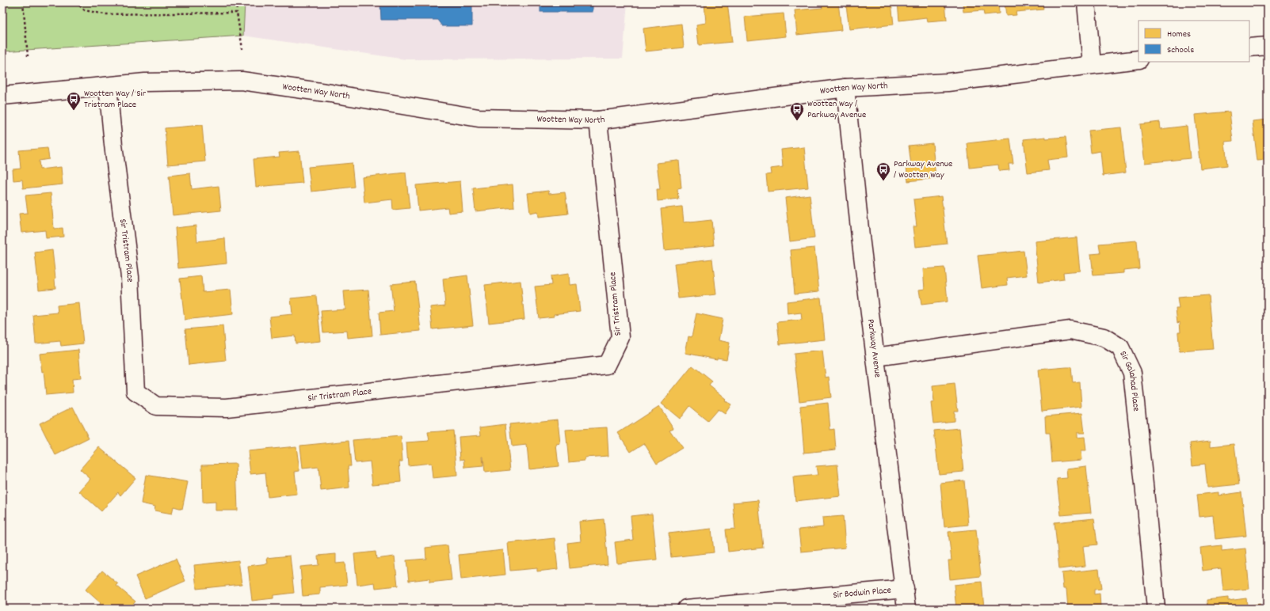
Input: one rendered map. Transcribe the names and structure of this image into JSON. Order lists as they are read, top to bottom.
{
  "streets": {
    "street": [
      "Wootten Way North",
      "Sir Tristram Place",
      "Parkway Avenue",
      "Sir Galahad Place",
      "Sir Bodwin Place"
    ]
  },
  "crossings": [
    ["Wootten Way North", "Sir Tristram Place"],
    ["Wootten Way North", "Parkway Avenue"],
    ["Parkway Avenue", "Sir Galahad Place"],
    ["Parkway Avenue", "Sir Bodwin Place"]
  ],
  "places": {
    "bus stop": ["Wootten Way / Sir Tristram Place", "Wootten Way / Parkway Avenue", "Parkway Avenue / Wootten Way"]
  },
  "legend": ["Homes", "Schools"]
}
